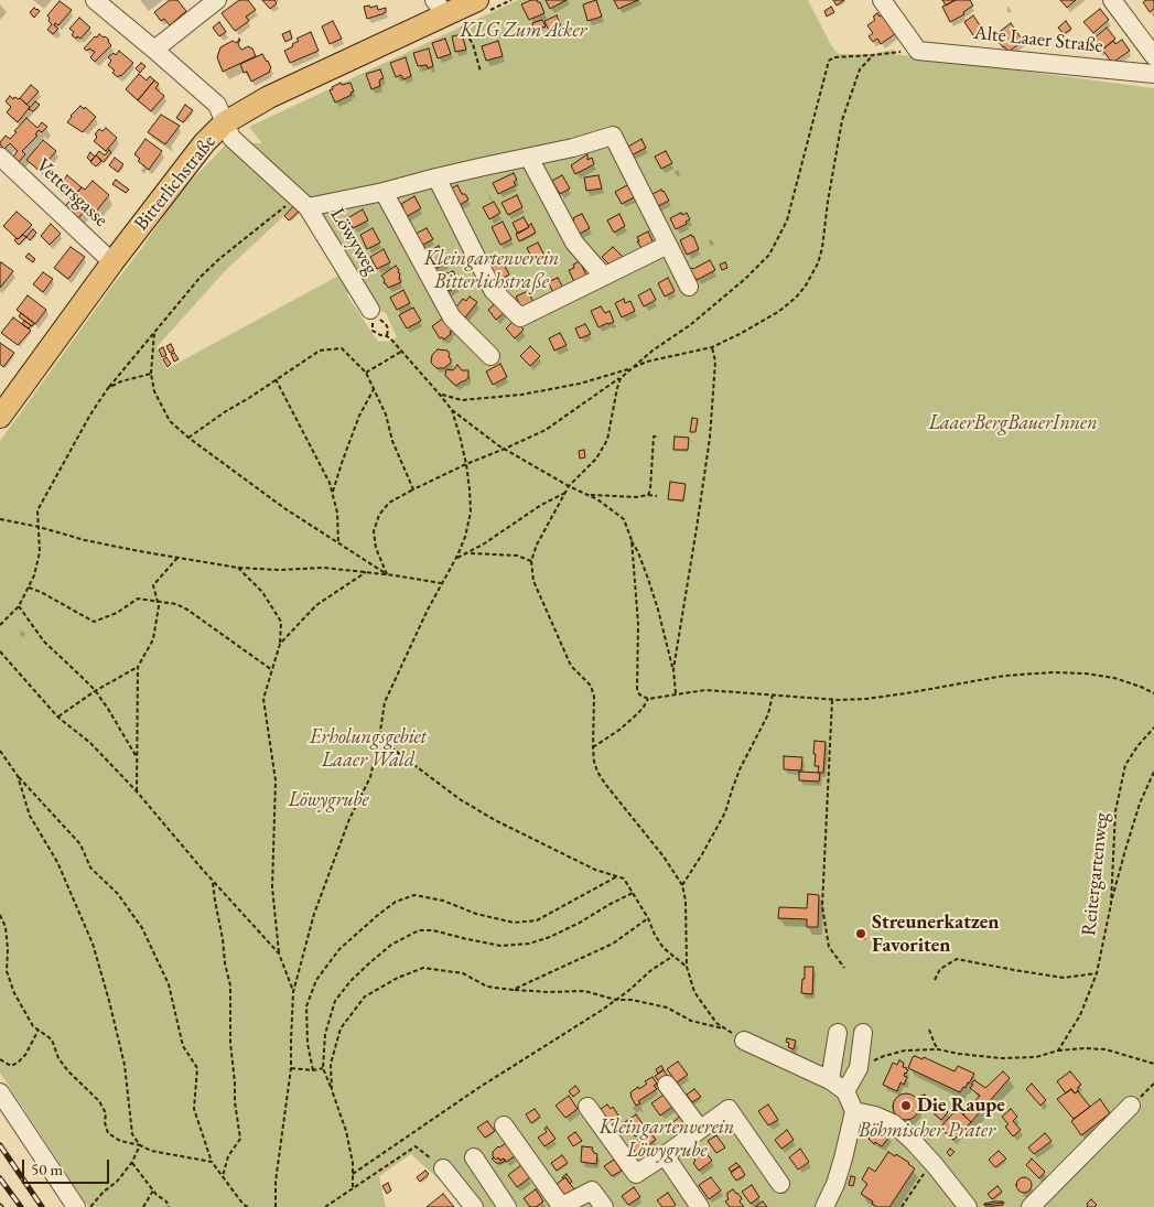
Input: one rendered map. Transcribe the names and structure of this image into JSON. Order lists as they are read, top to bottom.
{
  "streets": {
    "main road": ["Bitterlichstraße"],
    "street": ["Alte Laaer Straße", "Vettersgasse", "Löwyweg"],
    "path": ["Reitergartenweg"]
  },
  "crossings": [
    ["Bitterlichstraße", "Vettersgasse"],
    ["Bitterlichstraße", "Löwyweg"]
  ],
  "parks": [
    "KLG Zum Acker",
    "Kleingartenverein Bitterlichstraße",
    "LaaerBergBauerInnen",
    "Erholungsgebiet Laaer Wald",
    "Löwygrube",
    "Kleingartenverein Löwygrube",
    "Böhmischer Prater"
  ],
  "places": ["Streunerkatzen Favoriten", "Die Raupe"],
  "scale_bar": "50 m"
}
